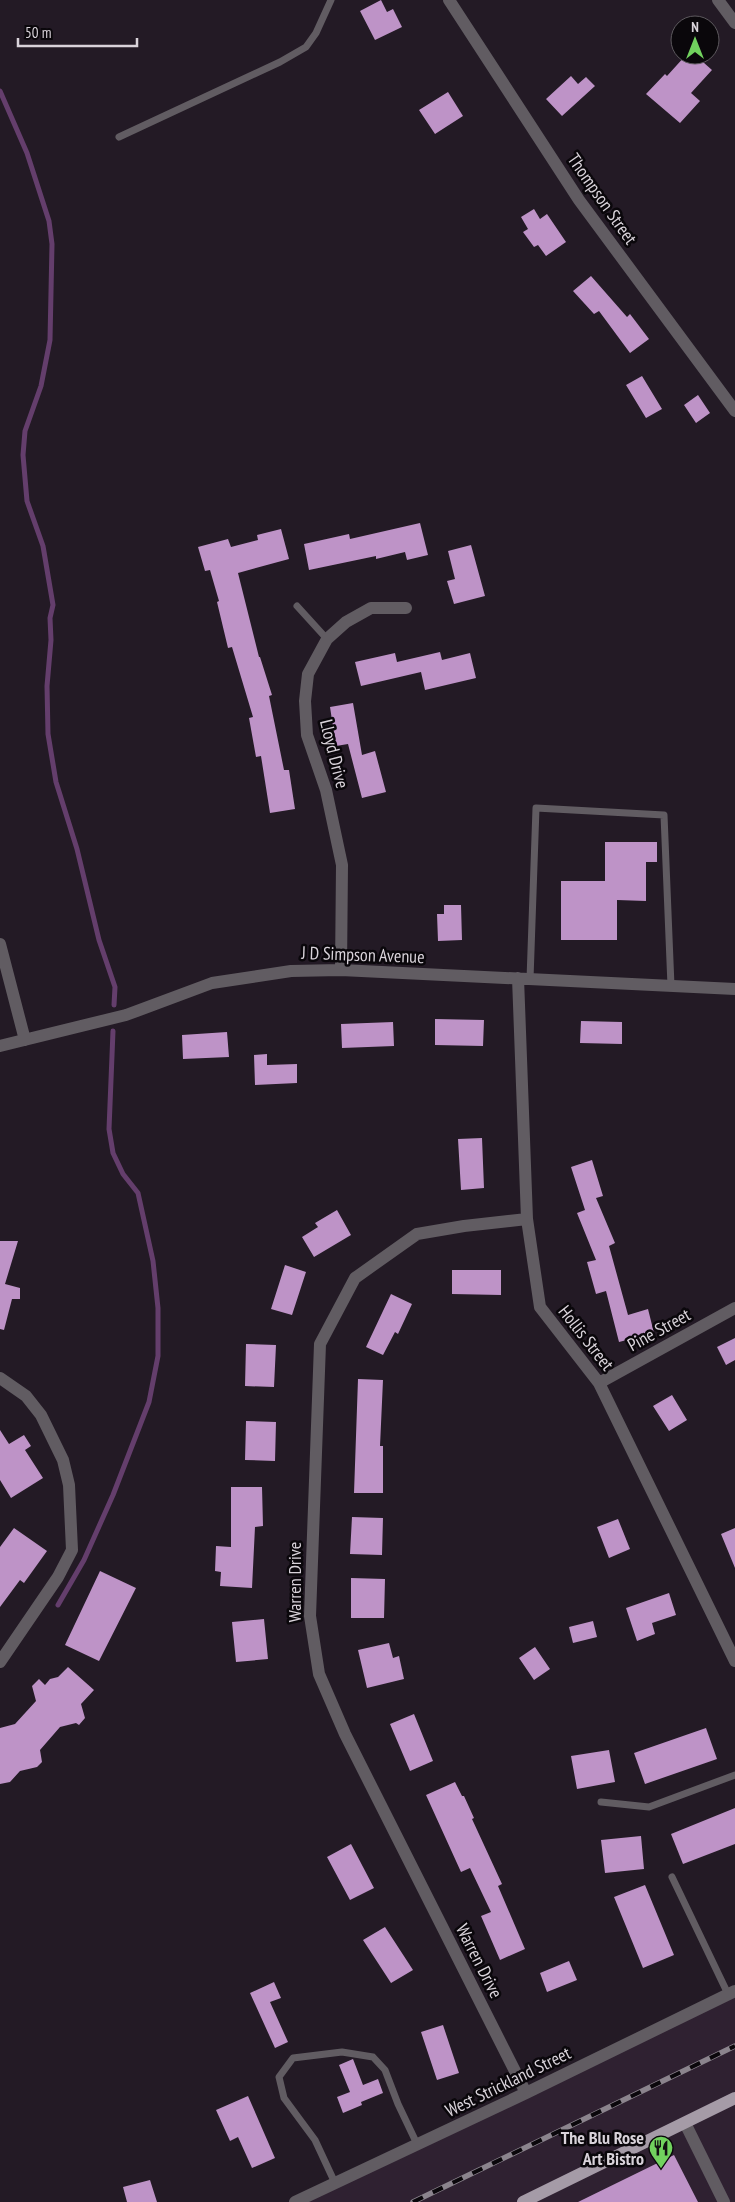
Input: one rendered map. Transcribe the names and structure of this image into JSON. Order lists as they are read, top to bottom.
{
  "streets": {
    "street": [
      "Thompson Street",
      "Lloyd Drive",
      "J D Simpson Avenue",
      "Pine Street",
      "Hollis Street",
      "Warren Drive",
      "West Strickland Street"
    ]
  },
  "crossings": [
    ["Lloyd Drive", "J D Simpson Avenue"],
    ["J D Simpson Avenue", "Hollis Street"],
    ["Pine Street", "Hollis Street"],
    ["Hollis Street", "Warren Drive"],
    ["Warren Drive", "West Strickland Street"]
  ],
  "places": {
    "restaurant": ["The Blu Rose Art Bistro"]
  },
  "scale_bar": "50 m",
  "north": "top"
}
